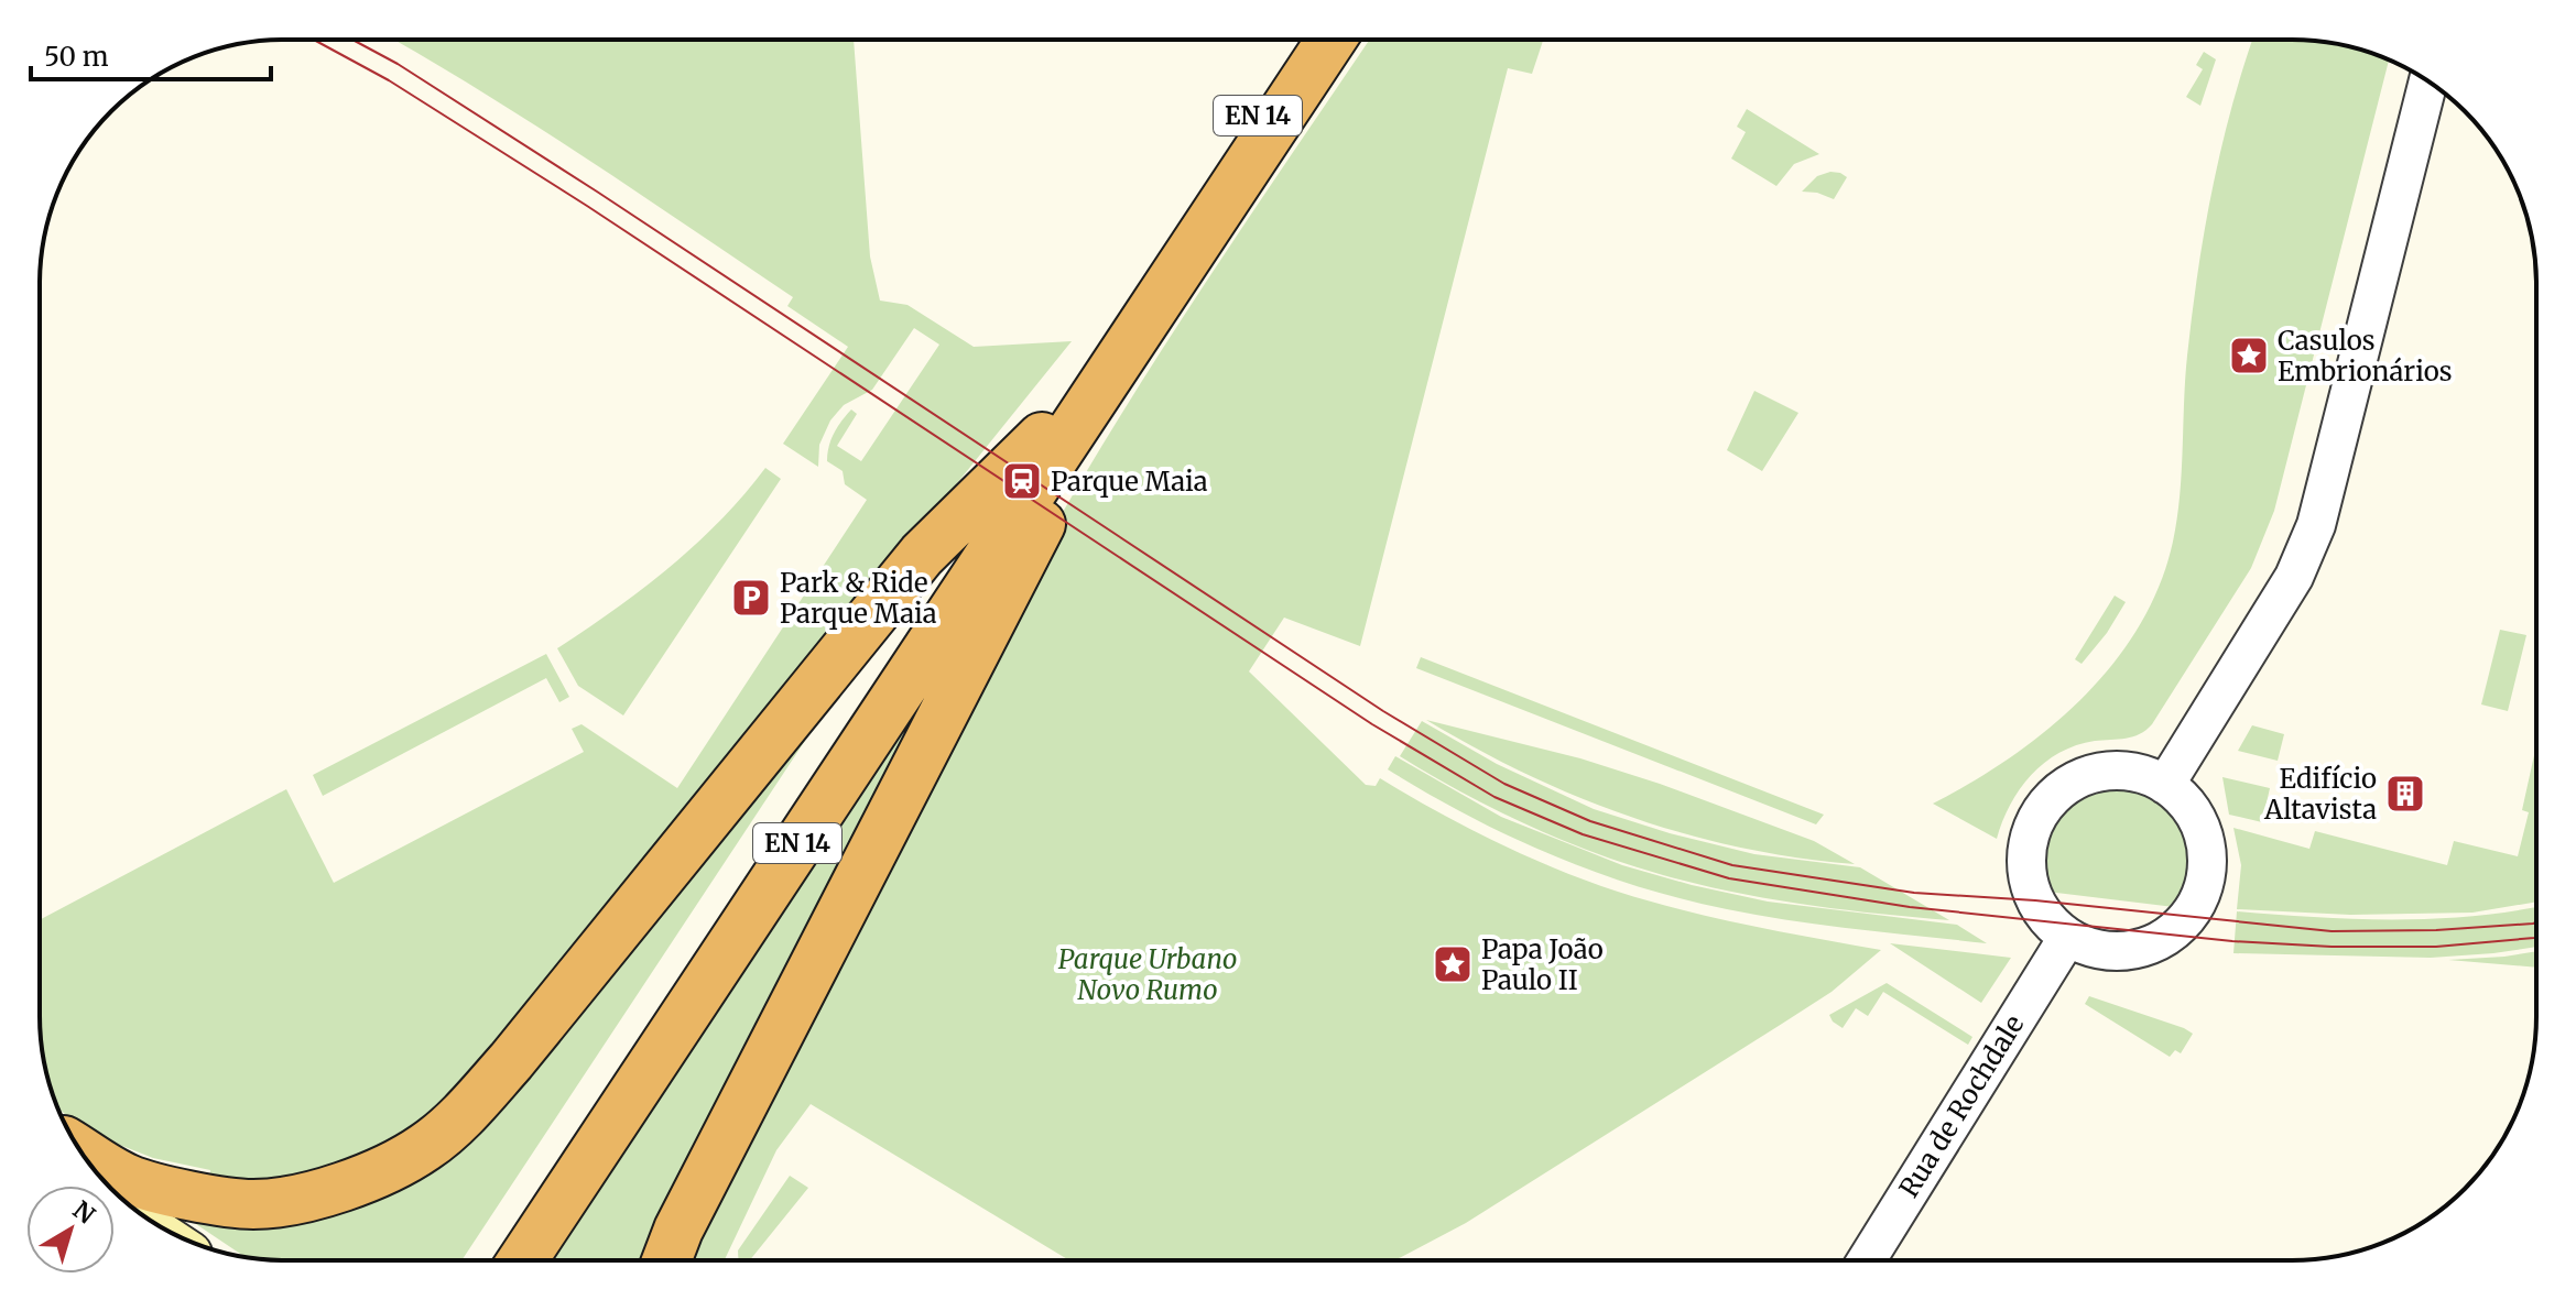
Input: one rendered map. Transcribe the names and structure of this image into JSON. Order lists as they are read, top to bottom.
{
  "streets": {
    "highway": ["EN 14"],
    "street": ["Rua de Rochdale"]
  },
  "parks": ["Parque Urbano Novo Rumo"],
  "places": {
    "place": ["Casulos Embrionários", "Papa João Paulo II"],
    "station": ["Parque Maia"],
    "parking": ["Park & Ride Parque Maia"],
    "building": ["Edifício Altavista"]
  },
  "scale_bar": "50 m",
  "north": "top right"
}
